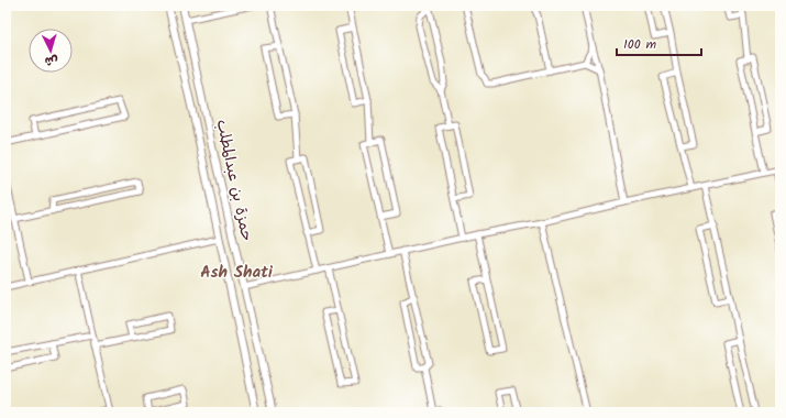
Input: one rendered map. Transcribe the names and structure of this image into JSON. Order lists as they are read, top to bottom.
{
  "streets": {
    "street": ["حمزة بن عبدالمطلب"]
  },
  "districts": ["Ash Shati"],
  "scale_bar": "100 m",
  "north": "bottom"
}
